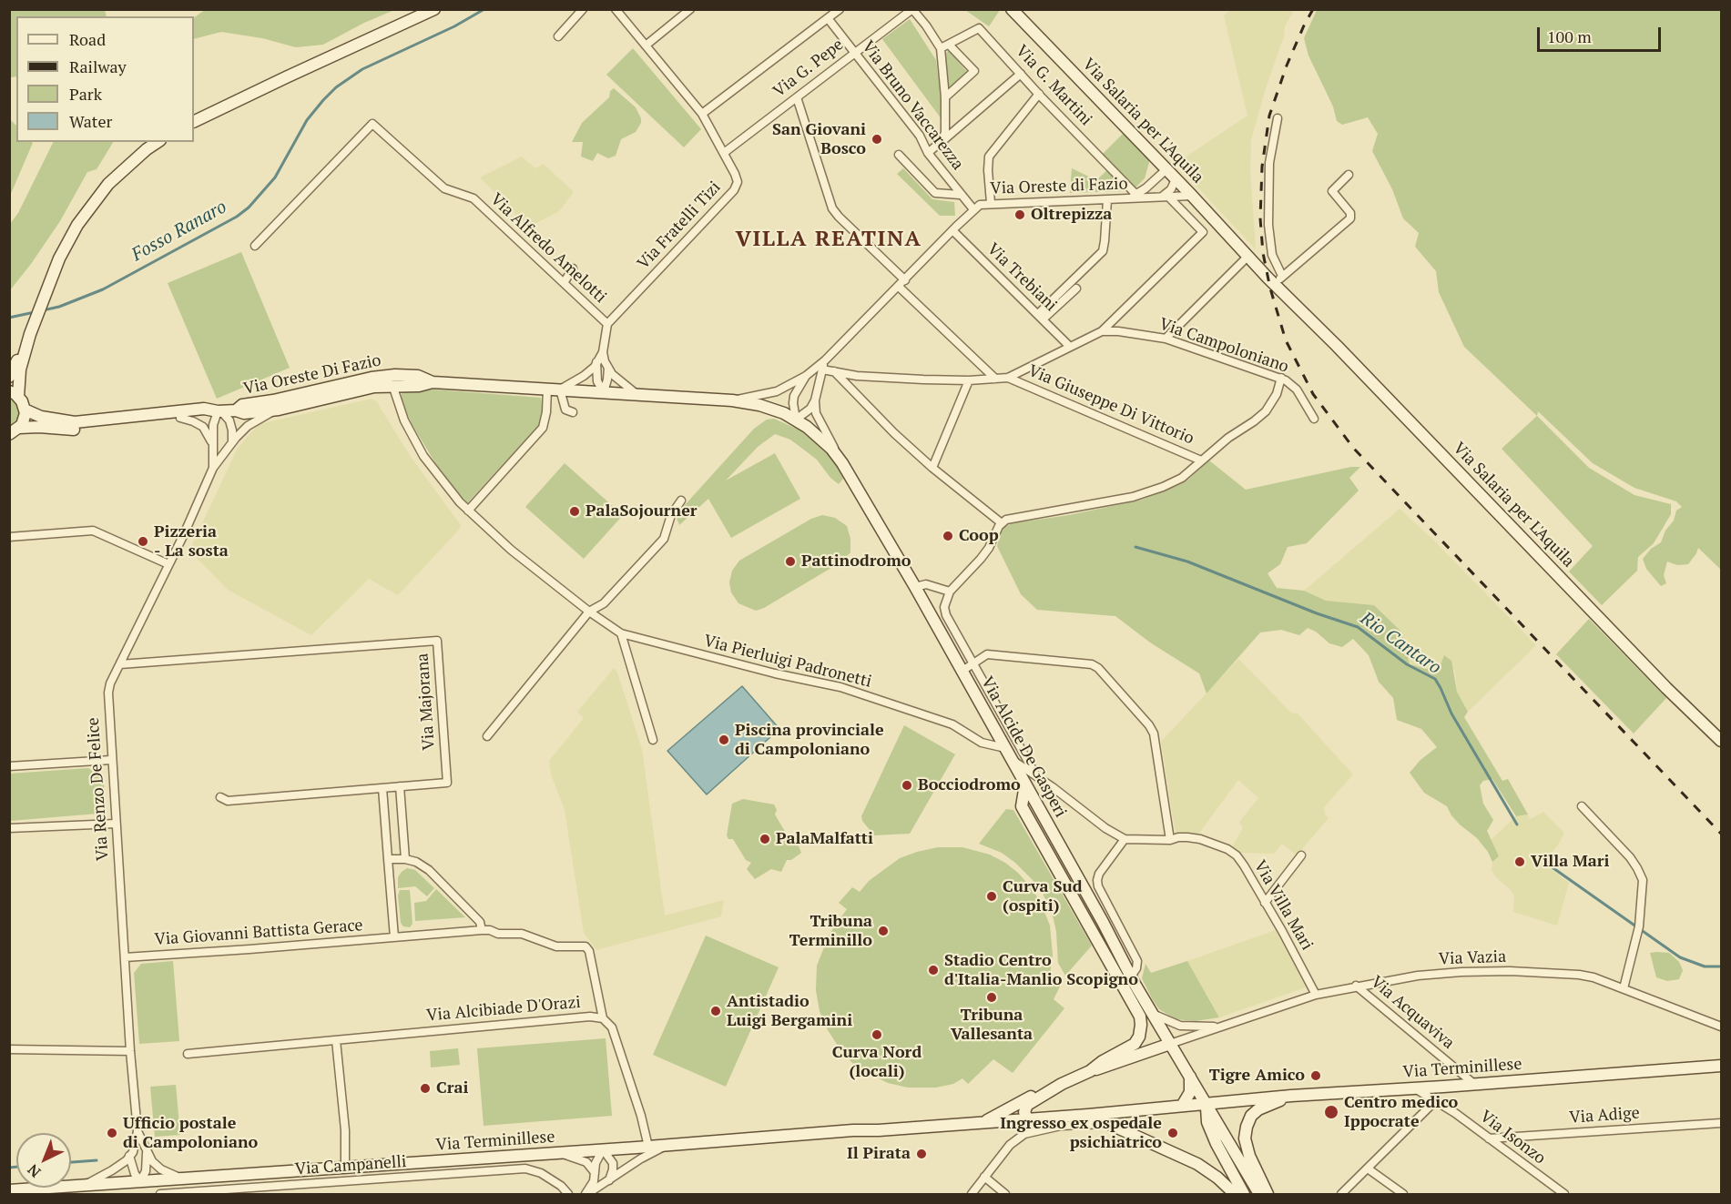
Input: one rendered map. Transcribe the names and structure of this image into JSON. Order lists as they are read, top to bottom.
{
  "streets": {
    "main road": [
      "Via Salaria per L'Aquila",
      "Via Oreste Di Fazio",
      "Via Alcide De Gasperi",
      "Via Terminillese"
    ],
    "street": [
      "Via G. Pepe",
      "Via G. Martini",
      "Via Bruno Vaccarezza",
      "Via Oreste di Fazio",
      "Via Fratelli Tizi",
      "Via Alfredo Amelotti",
      "Via Trebiani",
      "Via Campoloniano",
      "Via Giuseppe Di Vittorio",
      "Via Pierluigi Padronetti",
      "Via Majorana",
      "Via Renzo De Felice",
      "Via Villa Mari",
      "Via Giovanni Battista Gerace",
      "Via Vazia",
      "Via Alcibiade D'Orazi",
      "Via Acquaviva",
      "Via Adige",
      "Via Isonzo",
      "Via Campanelli"
    ]
  },
  "crossings": [
    ["Via G. Pepe", "Via Bruno Vaccarezza"],
    ["Via G. Pepe", "Via Fratelli Tizi"],
    ["Via Bruno Vaccarezza", "Via Oreste di Fazio"],
    ["Via Salaria per L'Aquila", "Via Oreste di Fazio"],
    ["Via Oreste di Fazio", "Via Trebiani"],
    ["Via Fratelli Tizi", "Via Alfredo Amelotti"],
    ["Via Trebiani", "Via Campoloniano"],
    ["Via Campoloniano", "Via Giuseppe Di Vittorio"],
    ["Via Oreste Di Fazio", "Via Pierluigi Padronetti"],
    ["Via Oreste Di Fazio", "Via Alcide De Gasperi"],
    ["Via Pierluigi Padronetti", "Via Alcide De Gasperi"],
    ["Via Majorana", "Via Renzo De Felice"],
    ["Via Alcide De Gasperi", "Via Villa Mari"],
    ["Via Alcide De Gasperi", "Via Vazia"],
    ["Via Alcide De Gasperi", "Via Terminillese"],
    ["Via Renzo De Felice", "Via Giovanni Battista Gerace"],
    ["Via Renzo De Felice", "Via Terminillese"],
    ["Via Villa Mari", "Via Vazia"],
    ["Via Giovanni Battista Gerace", "Via Alcibiade D'Orazi"],
    ["Via Vazia", "Via Acquaviva"],
    ["Via Alcibiade D'Orazi", "Via Terminillese"],
    ["Via Acquaviva", "Via Terminillese"],
    ["Via Terminillese", "Via Isonzo"],
    ["Via Adige", "Via Isonzo"]
  ],
  "districts": ["VILLA REATINA"],
  "water": ["Fosso Ranaro", "Rio Cantaro"],
  "places": [
    "San Giovani Bosco",
    "Oltrepizza",
    "PalaSojourner",
    "Coop",
    "Pizzeria - La sosta",
    "Pattinodromo",
    "Piscina provinciale di Campoloniano",
    "Bocciodromo",
    "PalaMalfatti",
    "Villa Mari",
    "Curva Sud (ospiti)",
    "Tribuna Terminillo",
    "Stadio Centro d'Italia-Manlio Scopigno",
    "Tribuna Vallesanta",
    "Antistadio Luigi Bergamini",
    "Curva Nord (locali)",
    "Tigre Amico",
    "Crai",
    "Centro medico Ippocrate",
    "Ufficio postale di Campoloniano",
    "Ingresso ex ospedale psichiatrico",
    "Il Pirata"
  ],
  "legend": [
    "Road",
    "Railway",
    "Park",
    "Water"
  ],
  "scale_bar": "100 m",
  "north": "bottom left"
}
